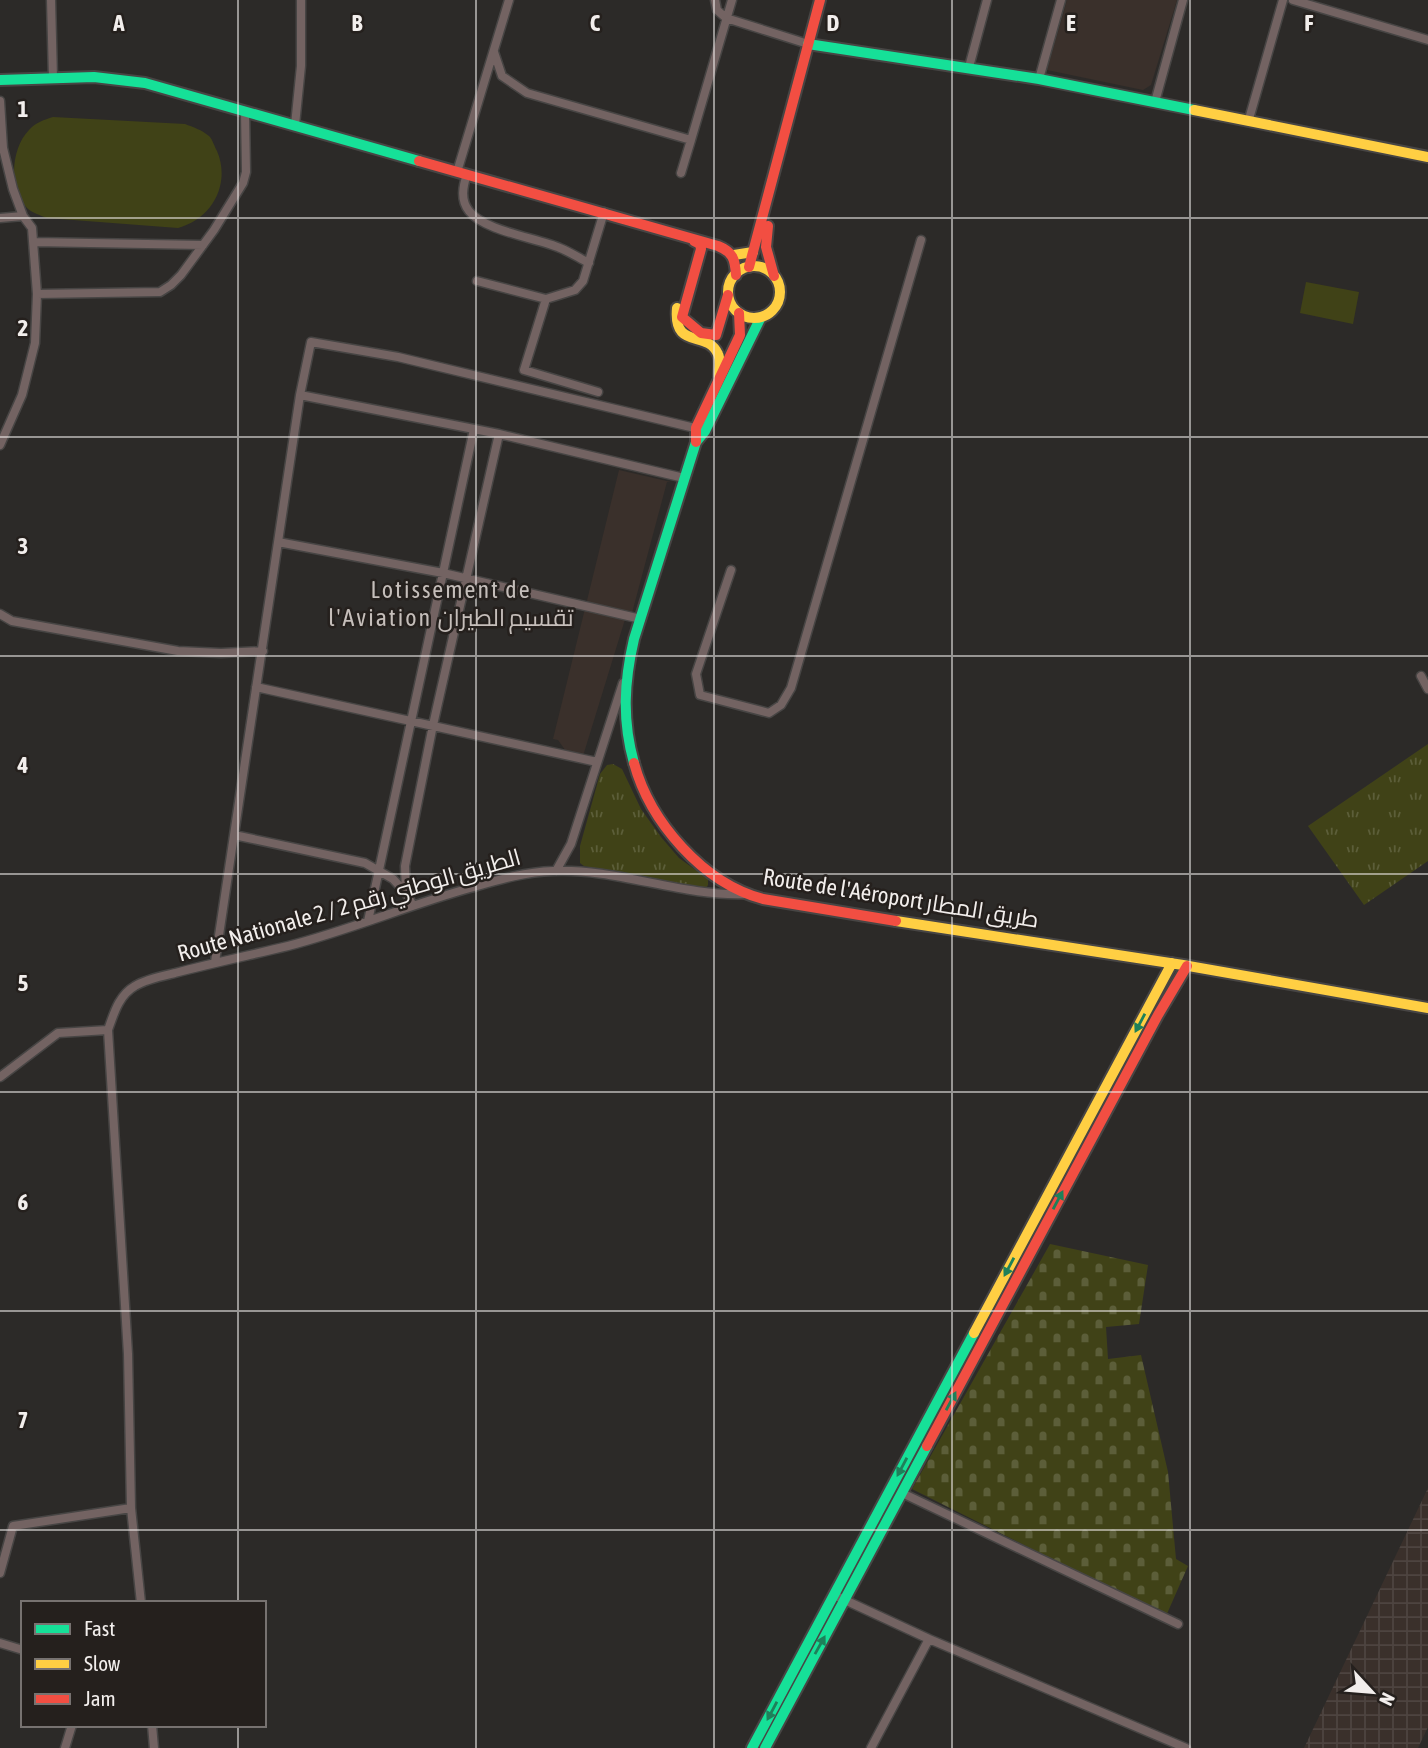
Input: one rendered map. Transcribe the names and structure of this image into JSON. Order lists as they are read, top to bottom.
{
  "streets": {
    "main road": ["Route de l'Aéroport طريق المطار"],
    "street": ["Route Nationale 2 / الطريق الوطني رقم 2"]
  },
  "crossings": [
    ["Route de l'Aéroport طريق المطار", "Route Nationale 2 / الطريق الوطني رقم 2"]
  ],
  "districts": ["Lotissement de l'Aviation تقسيم الطيران"],
  "legend": ["Fast", "Slow", "Jam"],
  "north": "bottom right",
  "grid": {
    "columns": [
      "A",
      "B",
      "C",
      "D",
      "E",
      "F"
    ],
    "rows": [
      "1",
      "2",
      "3",
      "4",
      "5",
      "6",
      "7"
    ]
  }
}
